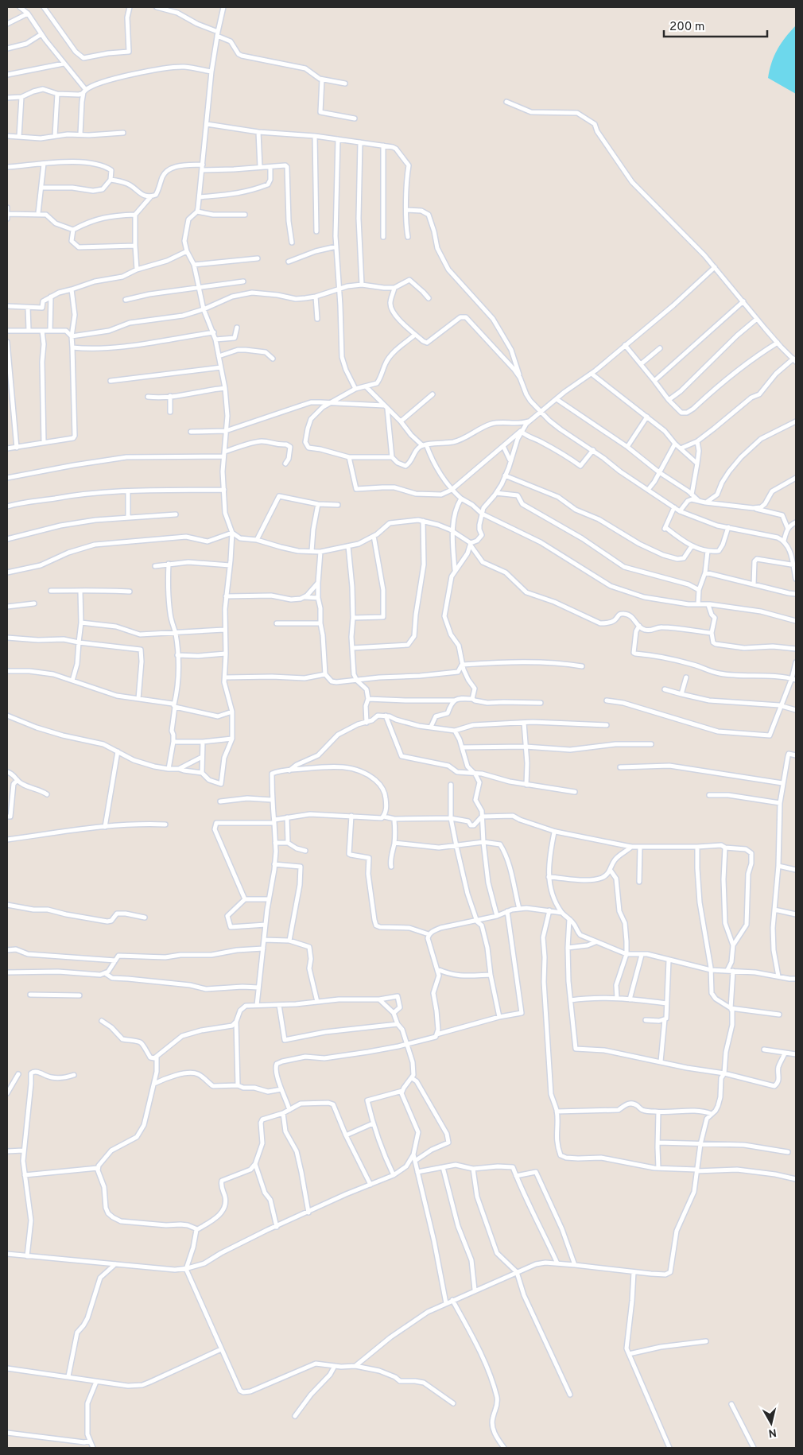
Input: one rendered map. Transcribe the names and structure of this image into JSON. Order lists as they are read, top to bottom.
{
  "scale_bar": "200 m",
  "north": "bottom"
}
